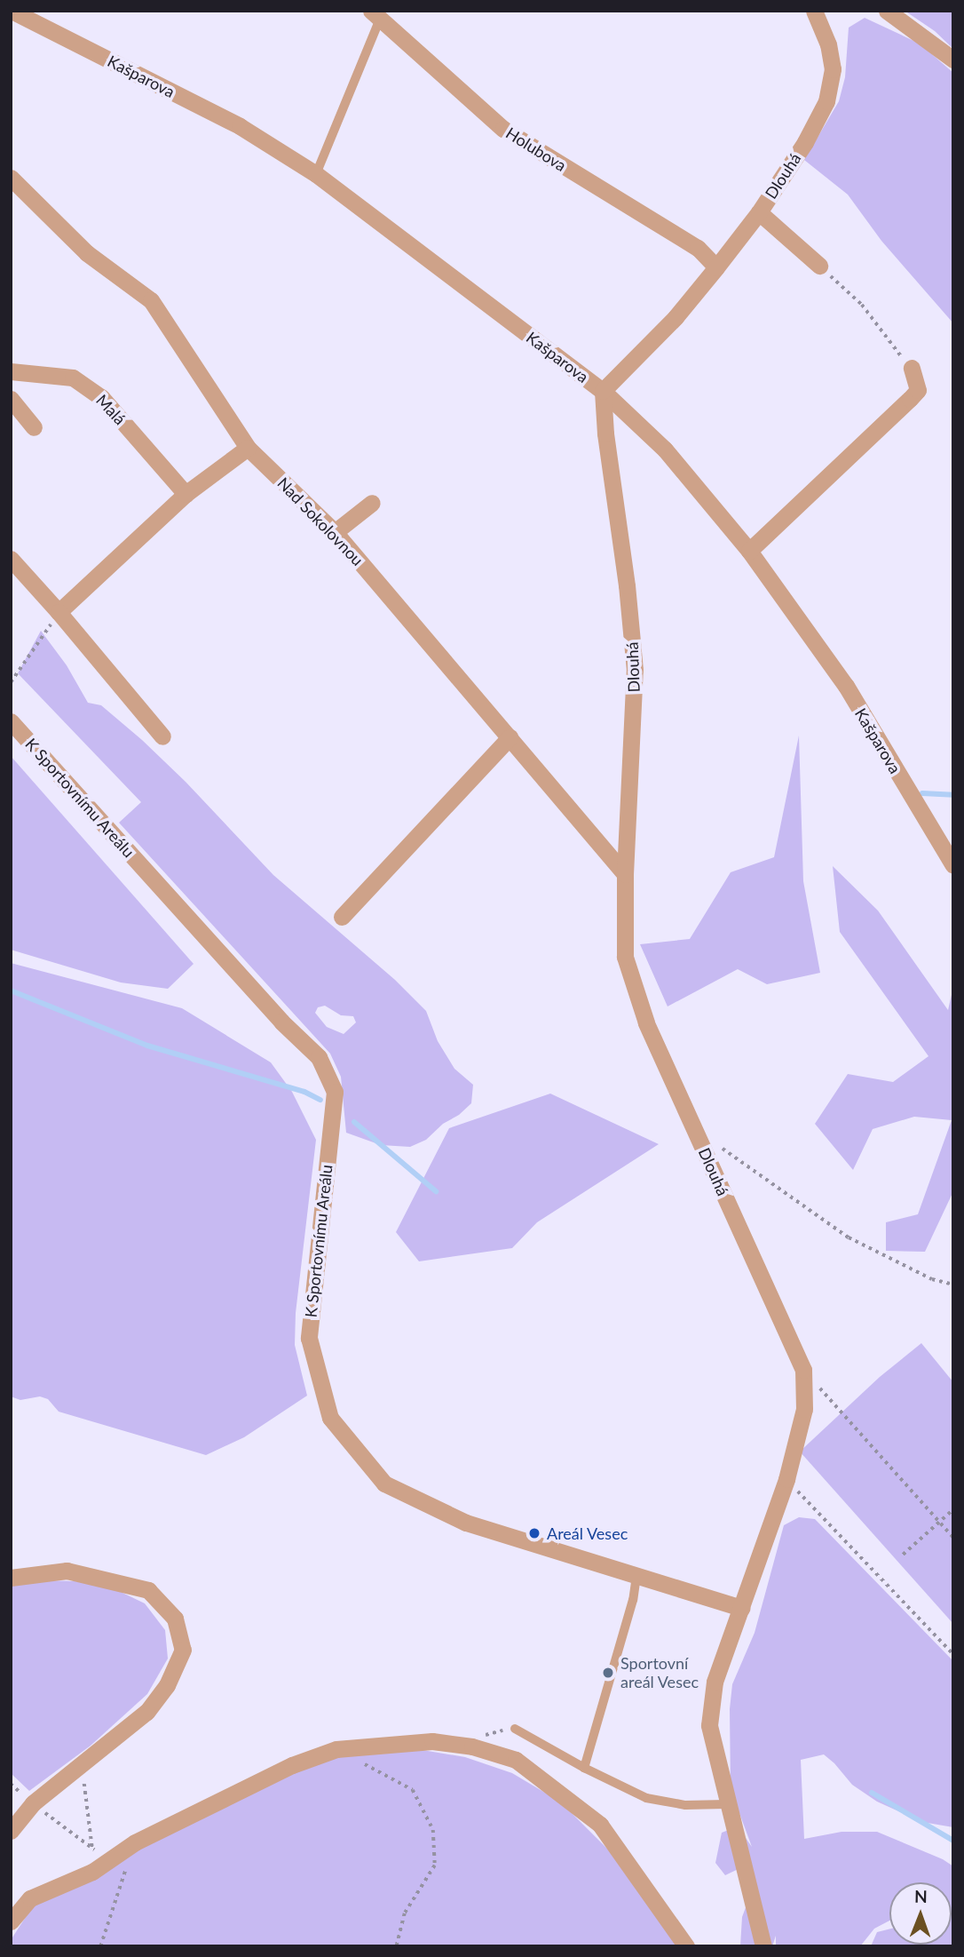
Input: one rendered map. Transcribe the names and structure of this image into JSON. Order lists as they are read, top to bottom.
{
  "streets": {
    "street": [
      "Kašparova",
      "Holubova",
      "Dlouhá",
      "Malá",
      "Nad Sokolovnou",
      "K Sportovnímu Areálu"
    ]
  },
  "crossings": [
    ["Kašparova", "Dlouhá"],
    ["Holubova", "Dlouhá"],
    ["Dlouhá", "Nad Sokolovnou"]
  ],
  "places": ["Areál Vesec", "Sportovní areál Vesec"],
  "north": "top"
}
